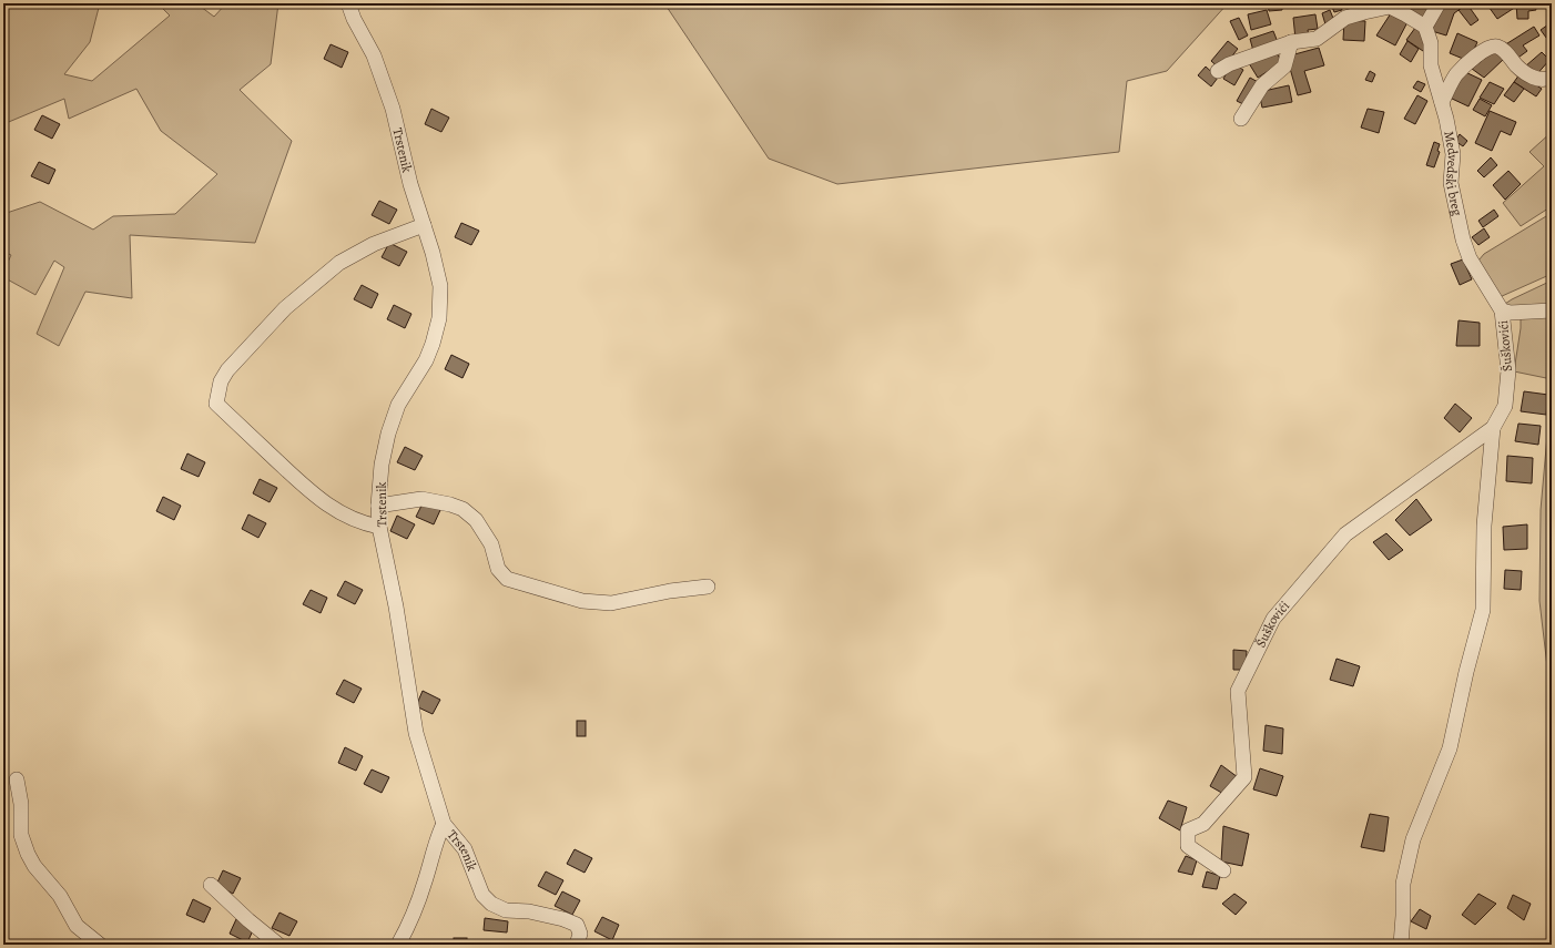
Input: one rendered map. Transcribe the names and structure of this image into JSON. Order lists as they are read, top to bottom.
{
  "streets": {
    "street": ["Trstenik", "Medvedski breg", "Šuškovići"]
  },
  "crossings": [
    ["Medvedski breg", "Šuškovići"]
  ]
}
